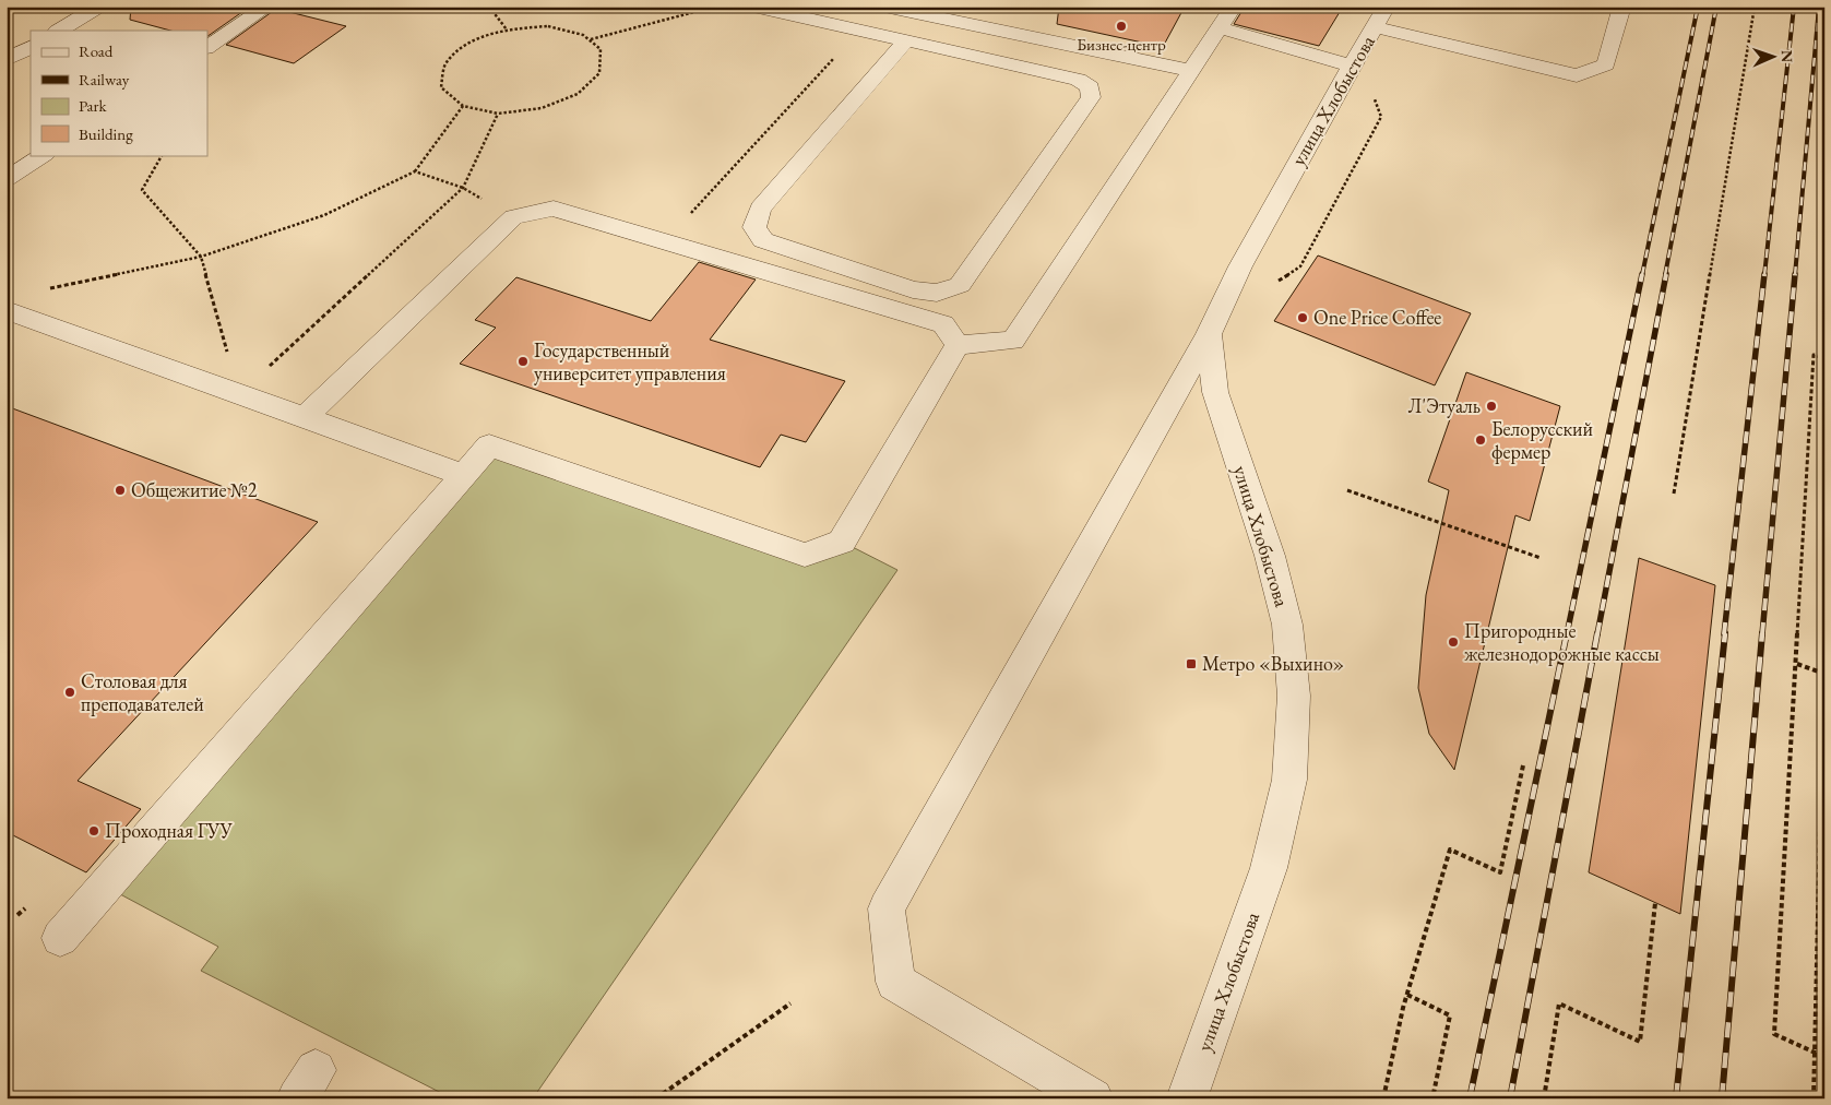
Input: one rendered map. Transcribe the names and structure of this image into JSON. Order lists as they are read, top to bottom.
{
  "streets": {
    "street": ["улица Хлобыстова"]
  },
  "places": {
    "other": [
      "Бизнес-центр",
      "One Price Coffee",
      "Государственный университет управления",
      "Л'Этуаль",
      "Белорусский фермер",
      "Общежитие №2",
      "Пригородные железнодорожные кассы",
      "Столовая для преподавателей",
      "Проходная ГУУ"
    ],
    "transit": ["Метро «Выхино»"]
  },
  "legend": [
    "Road",
    "Railway",
    "Park",
    "Building"
  ],
  "north": "right"
}
